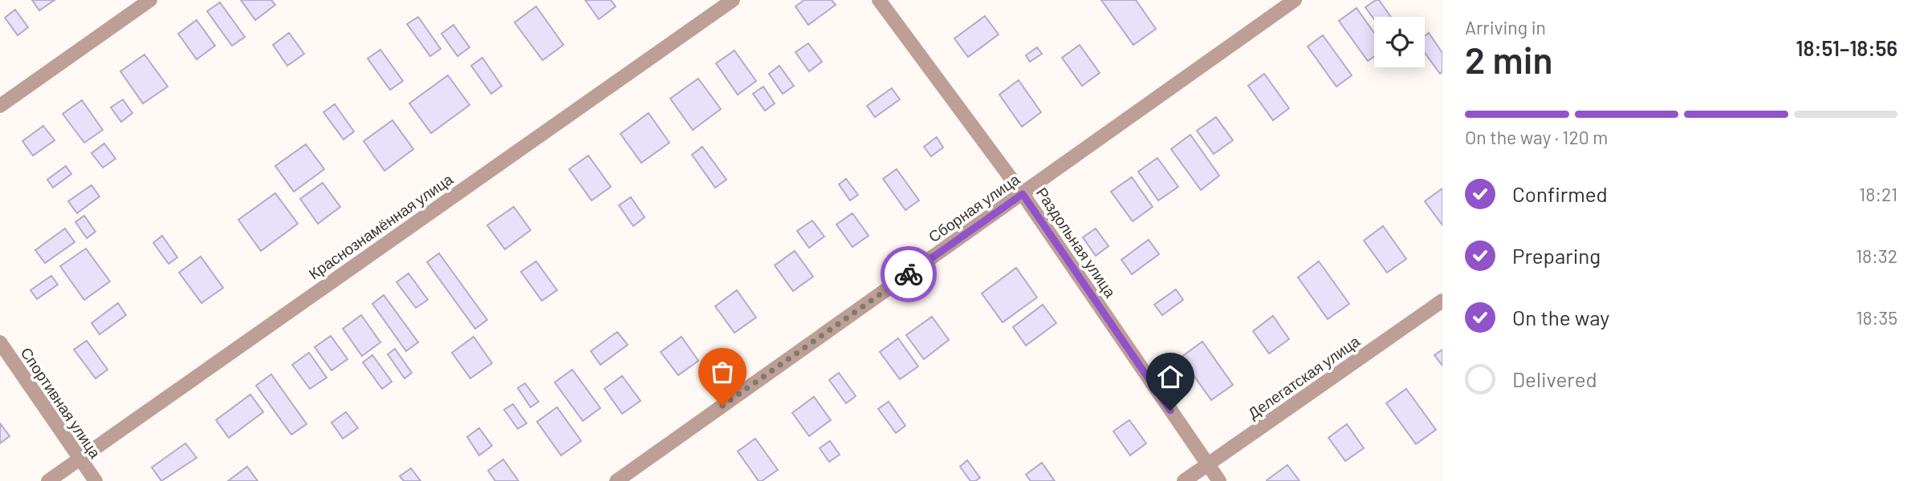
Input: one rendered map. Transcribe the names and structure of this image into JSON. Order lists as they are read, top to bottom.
{
  "streets": {
    "street": [
      "Сборная улица",
      "Краснознамённая улица",
      "Раздольная улица",
      "Делегатская улица",
      "Спортивная улица"
    ]
  },
  "crossings": [
    ["Сборная улица", "Раздольная улица"],
    ["Краснознамённая улица", "Спортивная улица"],
    ["Раздольная улица", "Делегатская улица"]
  ],
  "page": {
    "heading": ["2 min", "Arriving in", "18:51–18:56"],
    "bar": "On the way · 120 m",
    "list": [
      ["Confirmed", "18:21"],
      ["Preparing", "18:32"],
      ["On the way", "18:35"],
      "Delivered"
    ]
  }
}
